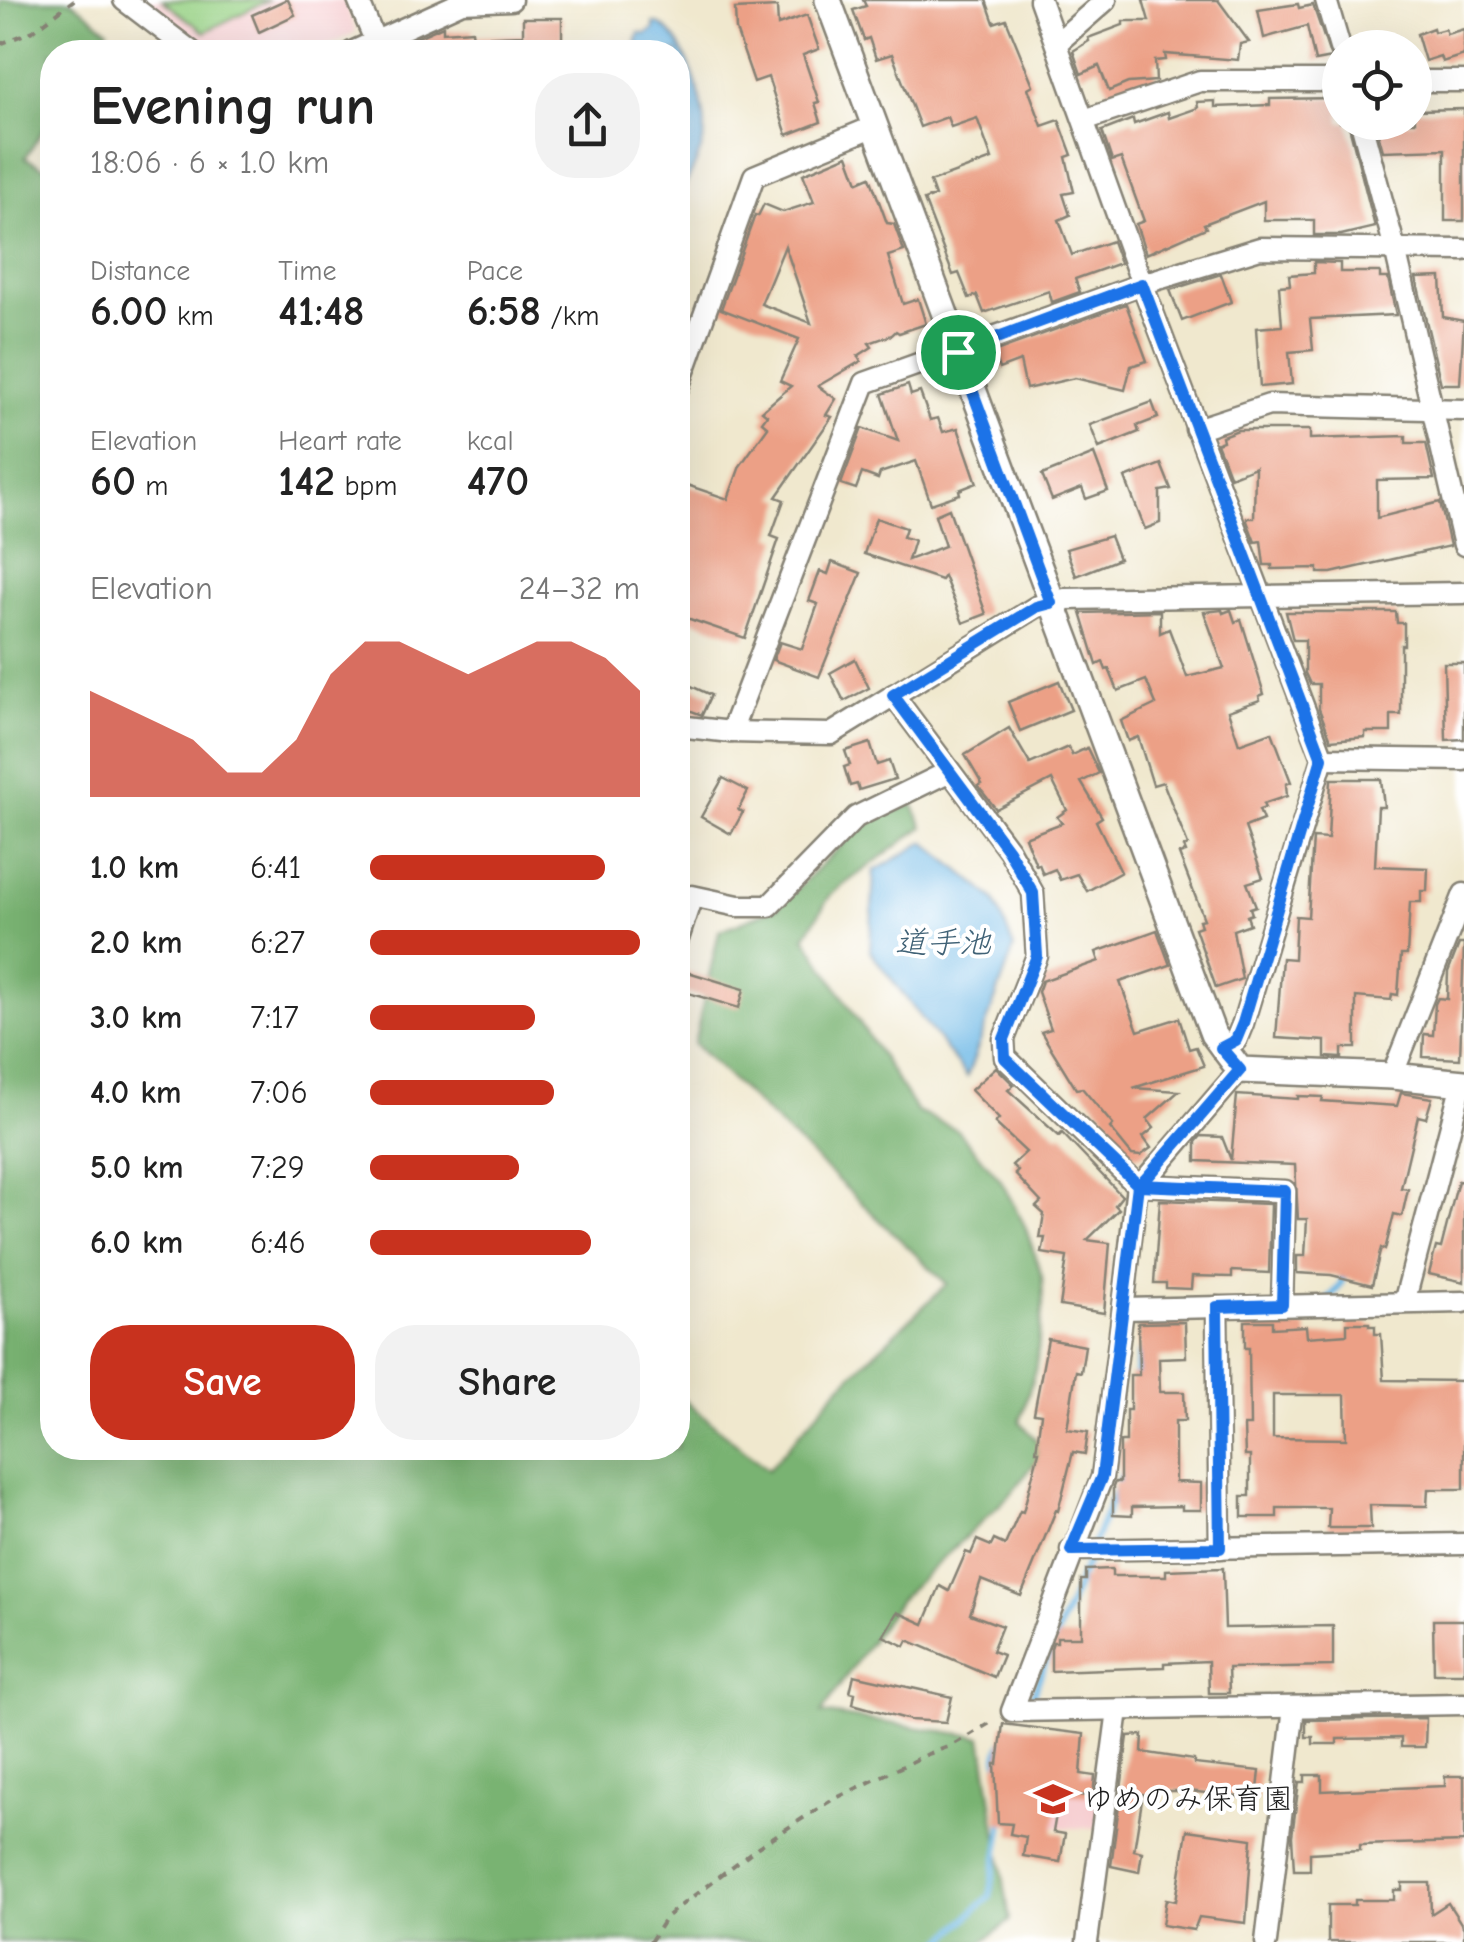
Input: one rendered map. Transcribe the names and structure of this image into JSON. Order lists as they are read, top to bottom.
{
  "water": ["道手池"],
  "places": {
    "school or university": ["ゆめのみ保育園"]
  },
  "page": {
    "heading": ["Evening run", "18:06 · 6 × 1.0 km"],
    "stats": [
      ["Distance", "6.00 km"],
      ["Time", "41:48"],
      ["Pace", "6:58 /km"],
      ["Elevation", "60 m"],
      ["Heart rate", "142 bpm"],
      ["kcal", "470"]
    ],
    "chart": ["Elevation", "24–32 m"],
    "list": [
      {
        "name": "1.0 km",
        "note": "6:41"
      },
      {
        "name": "2.0 km",
        "note": "6:27"
      },
      {
        "name": "3.0 km",
        "note": "7:17"
      },
      {
        "name": "4.0 km",
        "note": "7:06"
      },
      {
        "name": "5.0 km",
        "note": "7:29"
      },
      {
        "name": "6.0 km",
        "note": "6:46"
      }
    ],
    "buttons": ["Save", "Share"]
  }
}
